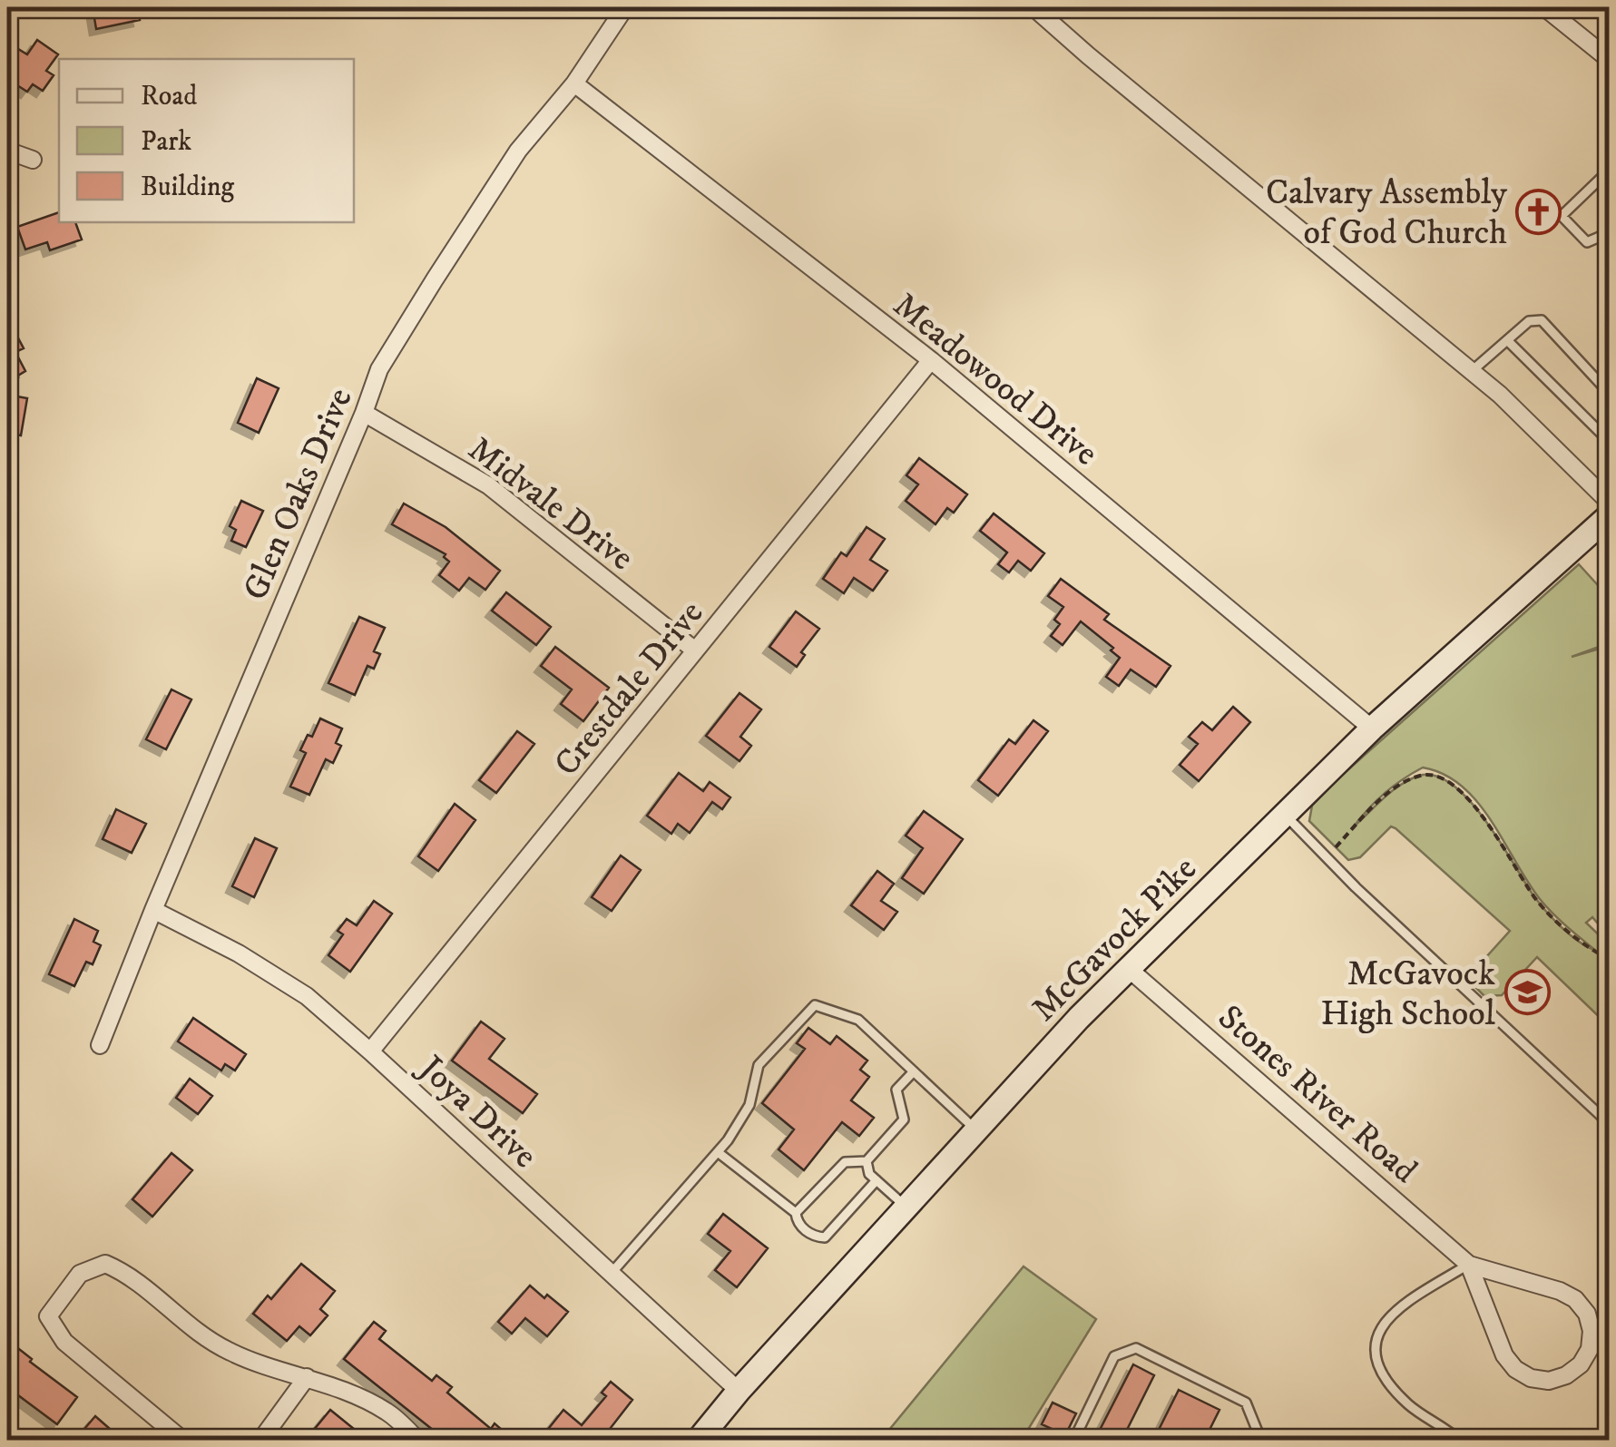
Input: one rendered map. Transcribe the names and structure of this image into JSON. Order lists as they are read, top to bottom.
{
  "streets": {
    "main road": ["McGavock Pike"],
    "street": [
      "Meadowood Drive",
      "Glen Oaks Drive",
      "Midvale Drive",
      "Crestdale Drive",
      "Stones River Road",
      "Joya Drive"
    ]
  },
  "crossings": [
    ["Meadowood Drive", "Glen Oaks Drive"],
    ["Meadowood Drive", "Crestdale Drive"],
    ["Meadowood Drive", "McGavock Pike"],
    ["Glen Oaks Drive", "Midvale Drive"],
    ["Glen Oaks Drive", "Joya Drive"],
    ["Midvale Drive", "Crestdale Drive"],
    ["Crestdale Drive", "Joya Drive"],
    ["McGavock Pike", "Stones River Road"],
    ["McGavock Pike", "Joya Drive"]
  ],
  "places": {
    "church": ["Calvary Assembly of God Church"],
    "school or university": ["McGavock High School"]
  },
  "legend": ["Road", "Park", "Building"]
}
